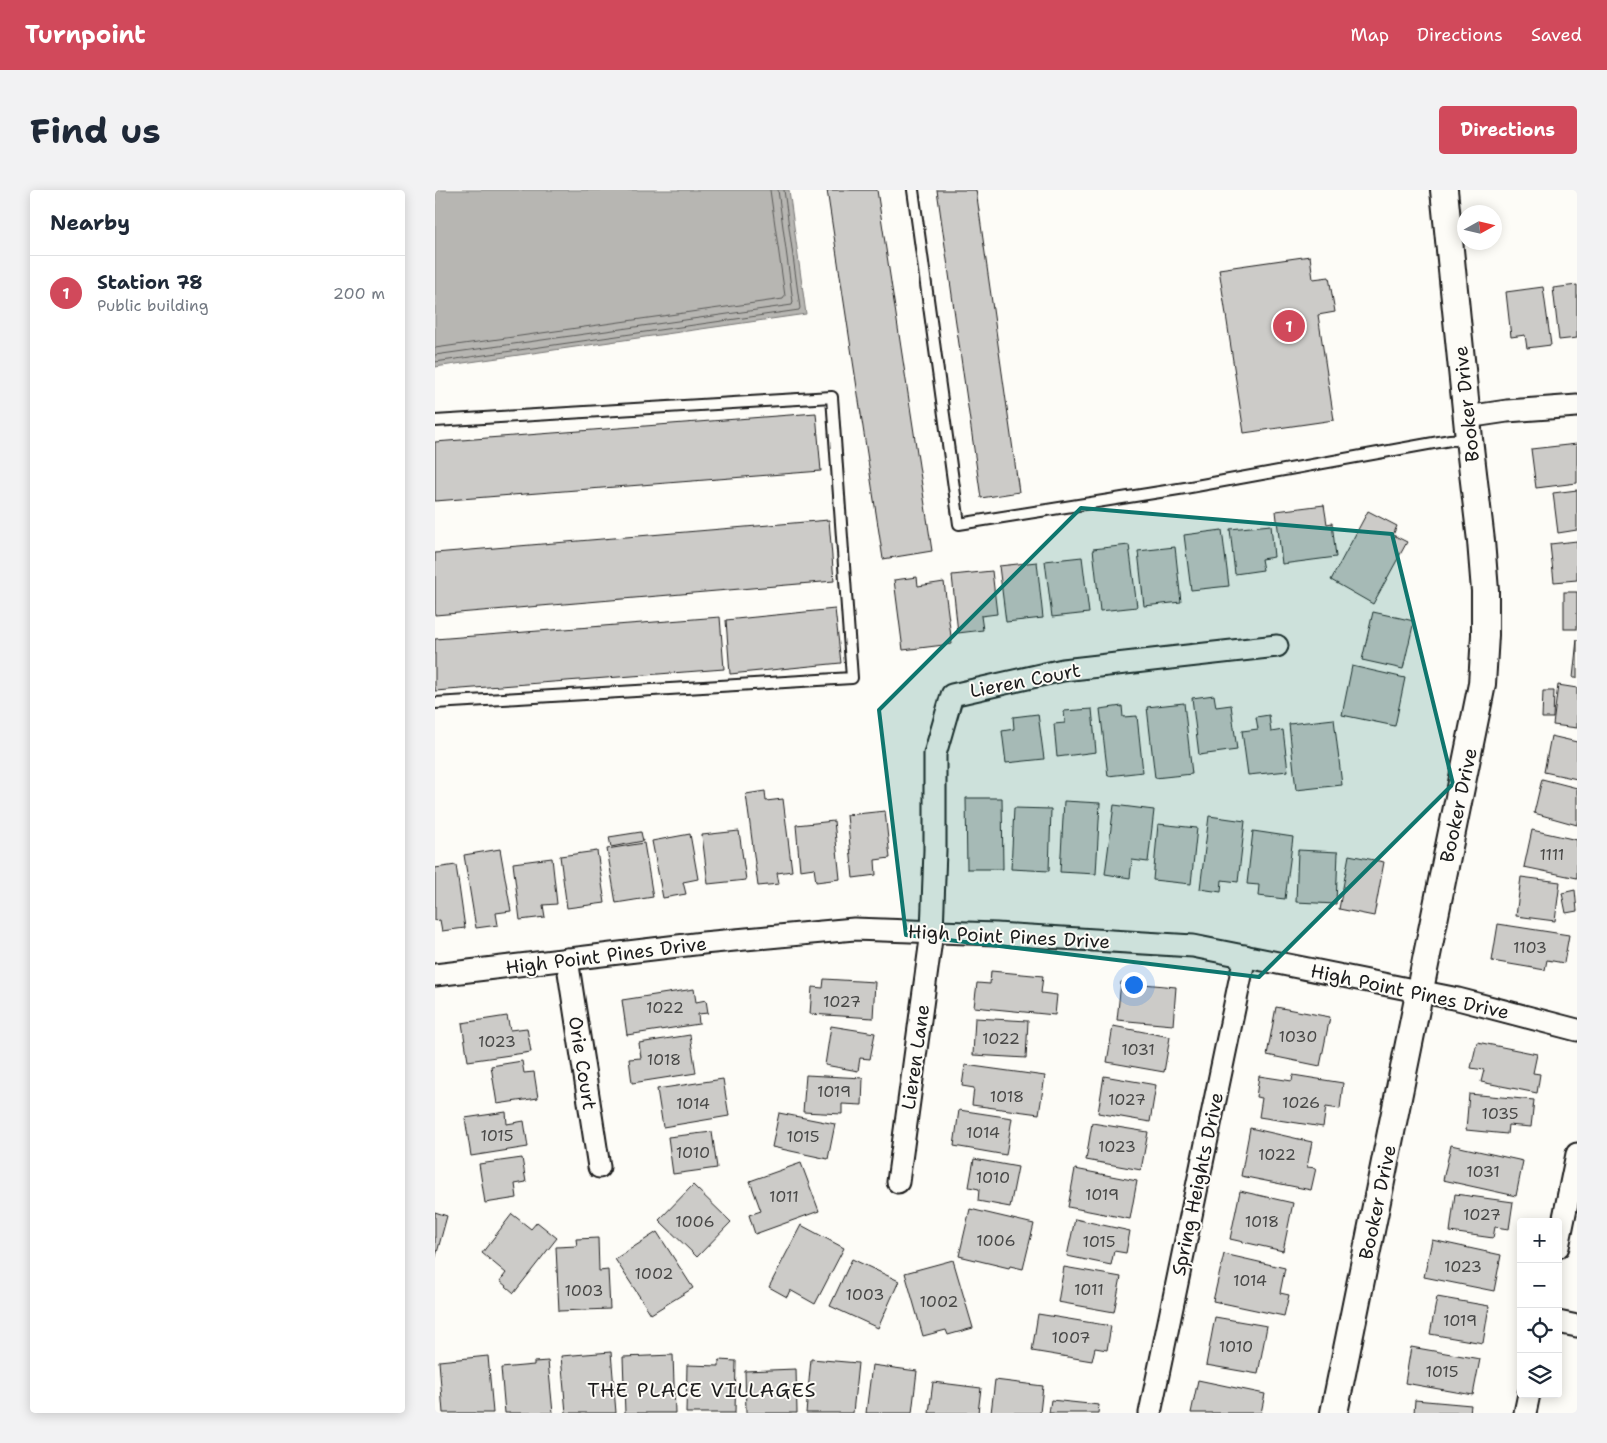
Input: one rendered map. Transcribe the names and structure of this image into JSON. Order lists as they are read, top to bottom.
{
  "streets": {
    "street": [
      "Booker Drive",
      "Lieren Court",
      "High Point Pines Drive",
      "Lieren Lane",
      "Orie Court",
      "Spring Heights Drive"
    ]
  },
  "crossings": [
    ["Booker Drive", "High Point Pines Drive"],
    ["Lieren Court", "High Point Pines Drive"],
    ["Lieren Court", "Lieren Lane"],
    ["High Point Pines Drive", "Lieren Lane"],
    ["High Point Pines Drive", "Orie Court"],
    ["High Point Pines Drive", "Spring Heights Drive"]
  ],
  "districts": ["THE PLACE VILLAGES"],
  "house_numbers": [
    "1111",
    "1103",
    "1027",
    "1022",
    "1030",
    "1022",
    "1023",
    "1031",
    "1018",
    "1019",
    "1018",
    "1027",
    "1026",
    "1014",
    "1035",
    "1014",
    "1015",
    "1015",
    "1023",
    "1010",
    "1022",
    "1031",
    "1010",
    "1019",
    "1011",
    "1027",
    "1006",
    "1018",
    "1006",
    "1015",
    "1023",
    "1002",
    "1014",
    "1011",
    "1003",
    "1003",
    "1002",
    "1019",
    "1007",
    "1010",
    "1015"
  ],
  "north": "right",
  "page": {
    "header": "Turnpoint",
    "nav": ["Map", "Directions", "Saved"],
    "buttons": "Directions",
    "title": "Find us",
    "heading": "Nearby",
    "list": [
      {
        "mark": "1",
        "name": "Station 78",
        "note": "Public building",
        "value": "200 m"
      }
    ],
    "pins": "1",
    "map_buttons": ["+", "−"]
  }
}
